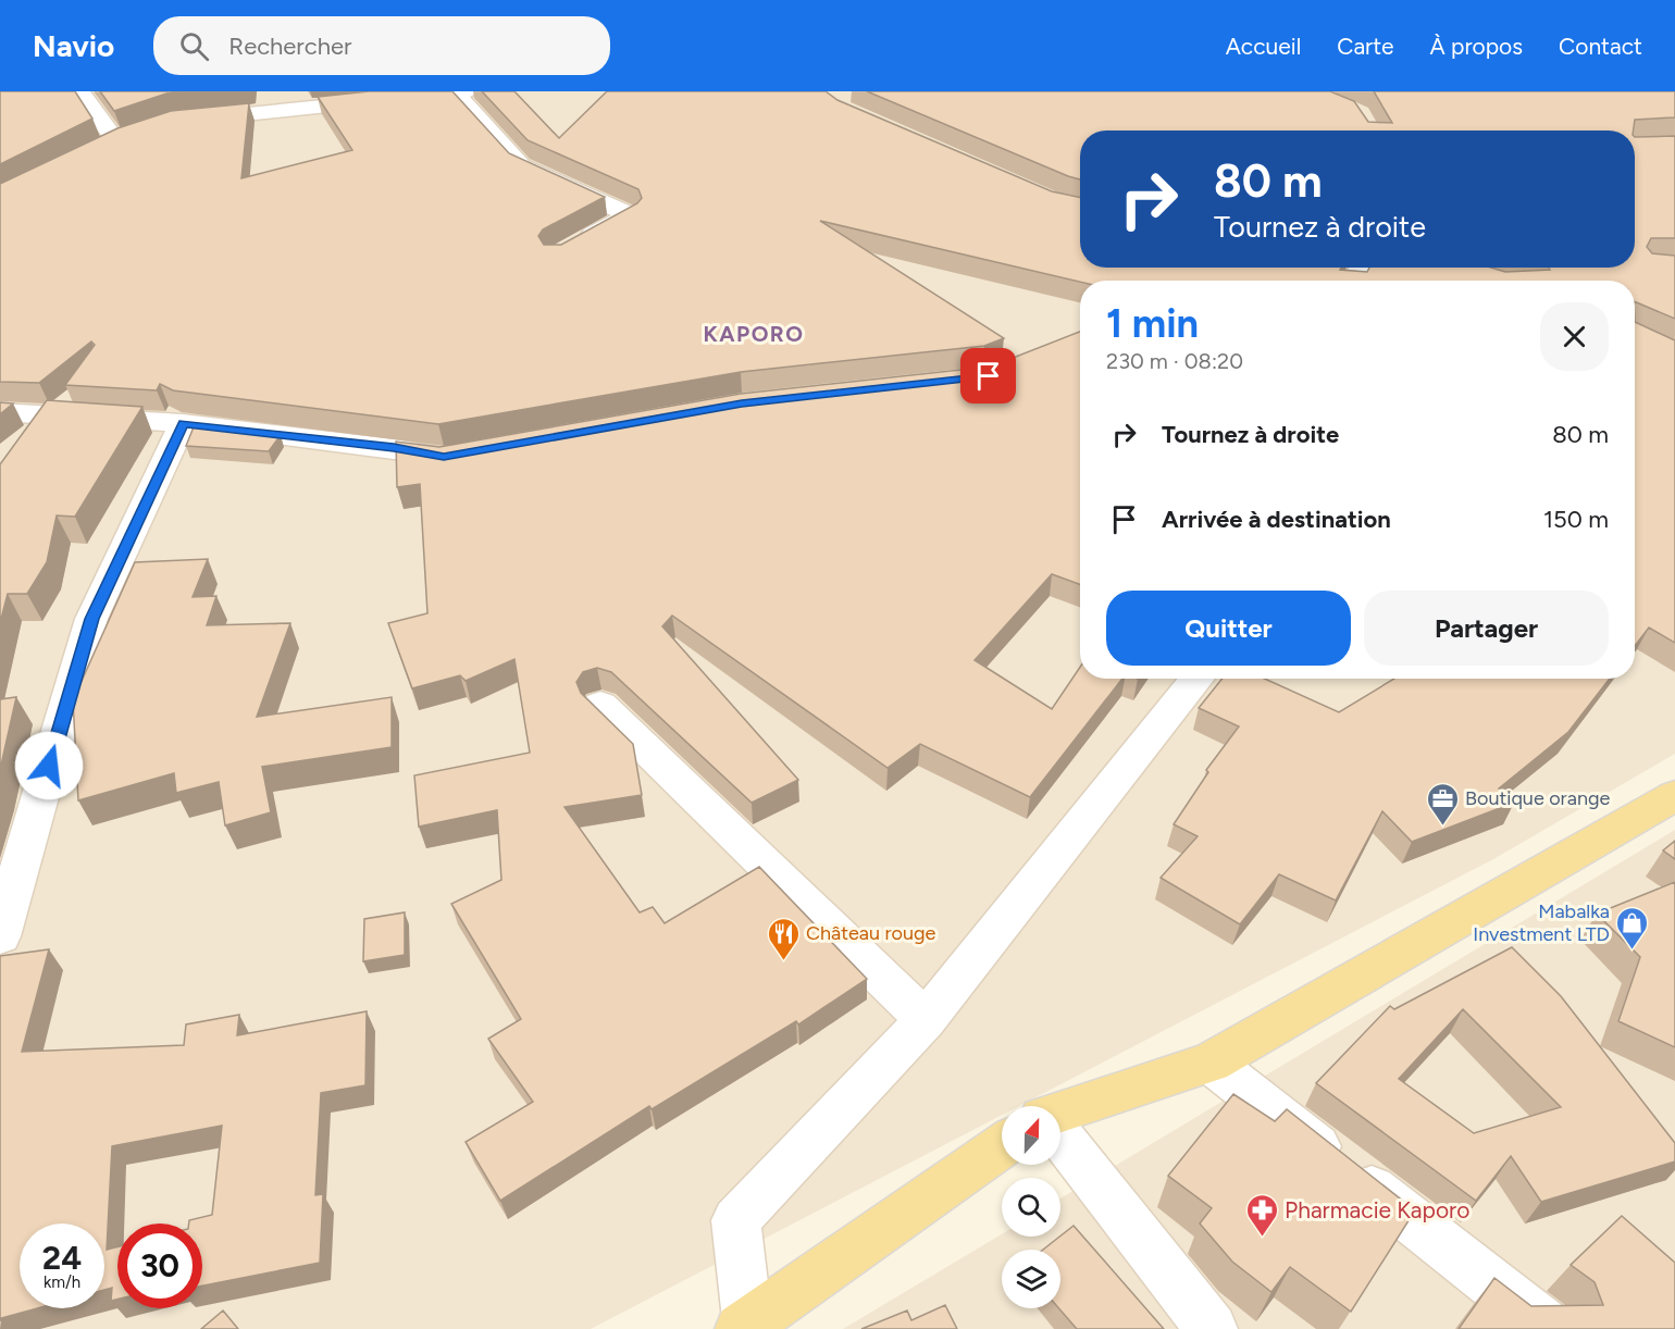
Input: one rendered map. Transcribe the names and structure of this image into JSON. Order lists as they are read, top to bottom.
{
  "districts": ["KAPORO"],
  "places": {
    "office": ["Boutique orange"],
    "shop": ["Mabalka Investment LTD"],
    "restaurant": ["Château rouge"],
    "pharmacy": ["Pharmacie Kaporo"]
  },
  "north": "top",
  "page": {
    "header": "Navio",
    "search": "Rechercher",
    "nav": [
      "Accueil",
      "Carte",
      "À propos",
      "Contact"
    ],
    "turn": ["80 m", "Tournez à droite"],
    "heading": ["1 min", "230 m · 08:20"],
    "list": [
      {
        "name": "Tournez à droite",
        "value": "80 m"
      },
      {
        "name": "Arrivée à destination",
        "value": "150 m"
      }
    ],
    "buttons": ["Quitter", "Partager"],
    "speed": "24 km/h",
    "limit": "30"
  }
}
